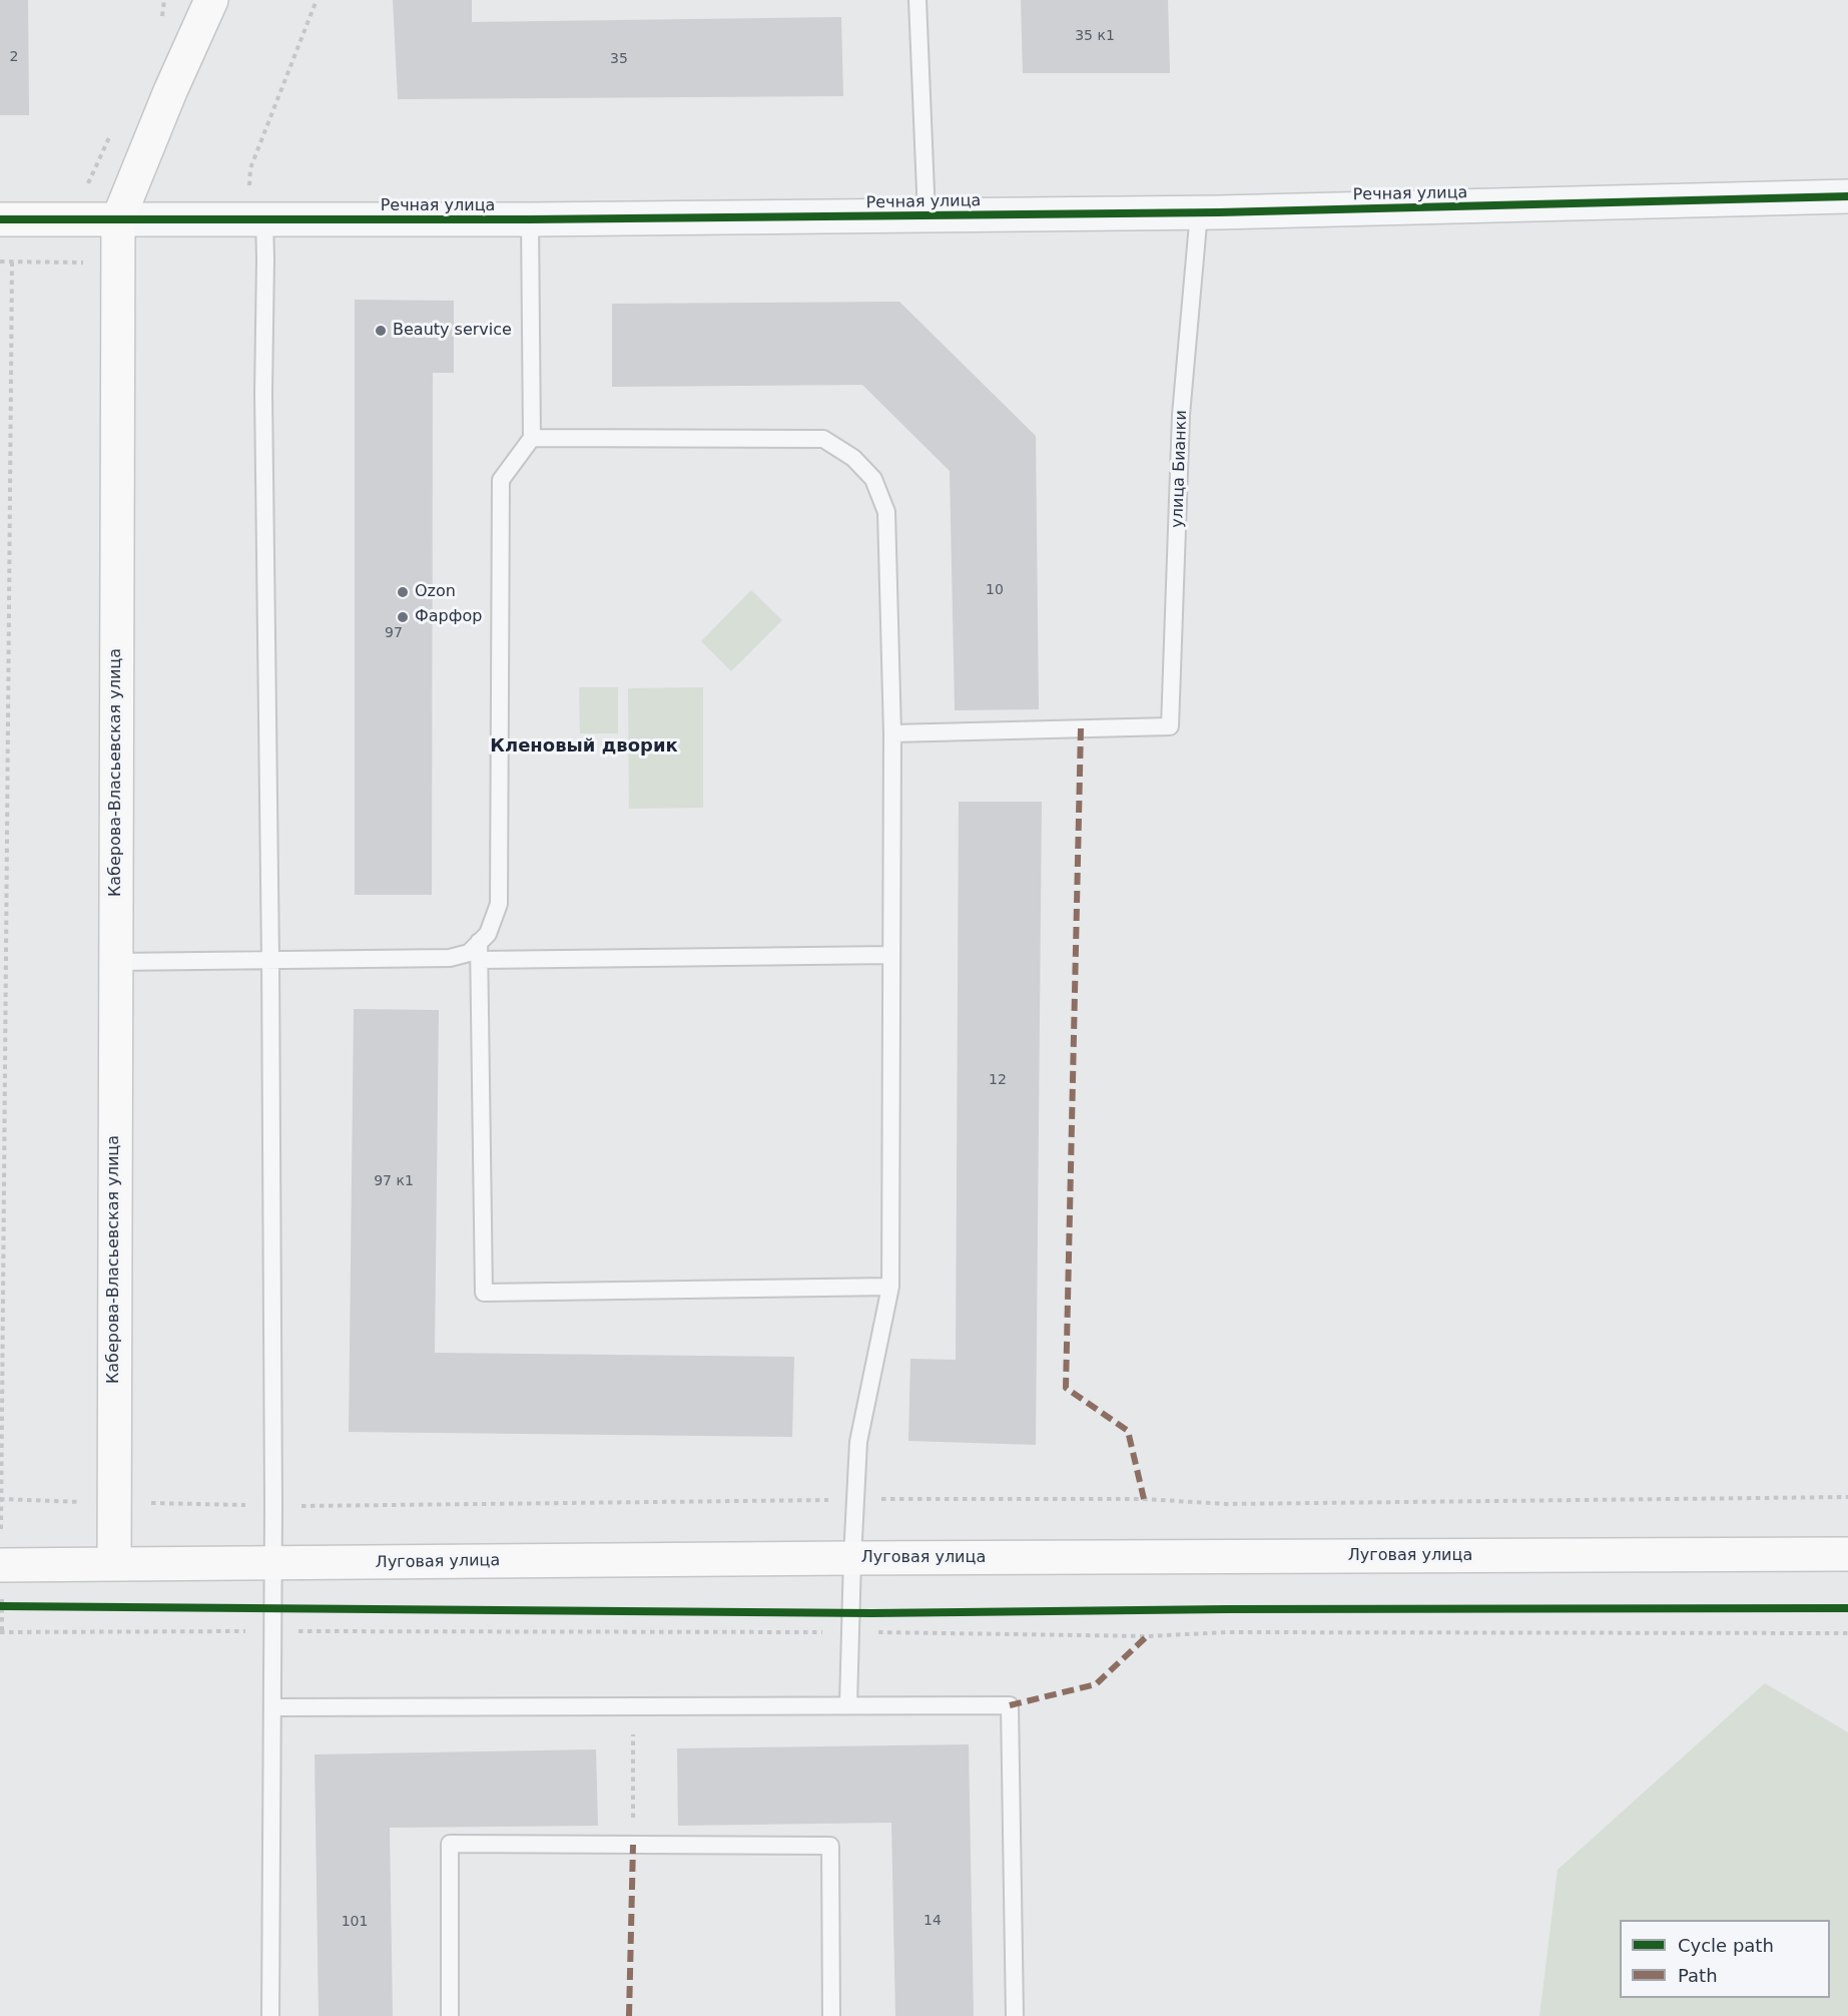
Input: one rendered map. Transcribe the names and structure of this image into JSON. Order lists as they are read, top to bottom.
{
  "streets": {
    "street": ["Речная улица", "Каберова-Власьевская улица", "Луговая улица"],
    "lane": ["улица Бианки"]
  },
  "crossings": [
    ["Речная улица", "улица Бианки"],
    ["Речная улица", "Каберова-Власьевская улица"],
    ["Каберова-Власьевская улица", "Луговая улица"]
  ],
  "districts": ["Кленовый дворик"],
  "places": ["Beauty service", "Ozon", "Фарфор"],
  "house_numbers": [
    "35 к1",
    "2",
    "35",
    "10",
    "97",
    "12",
    "97 к1",
    "14",
    "101"
  ],
  "legend": ["Cycle path", "Path"]
}
